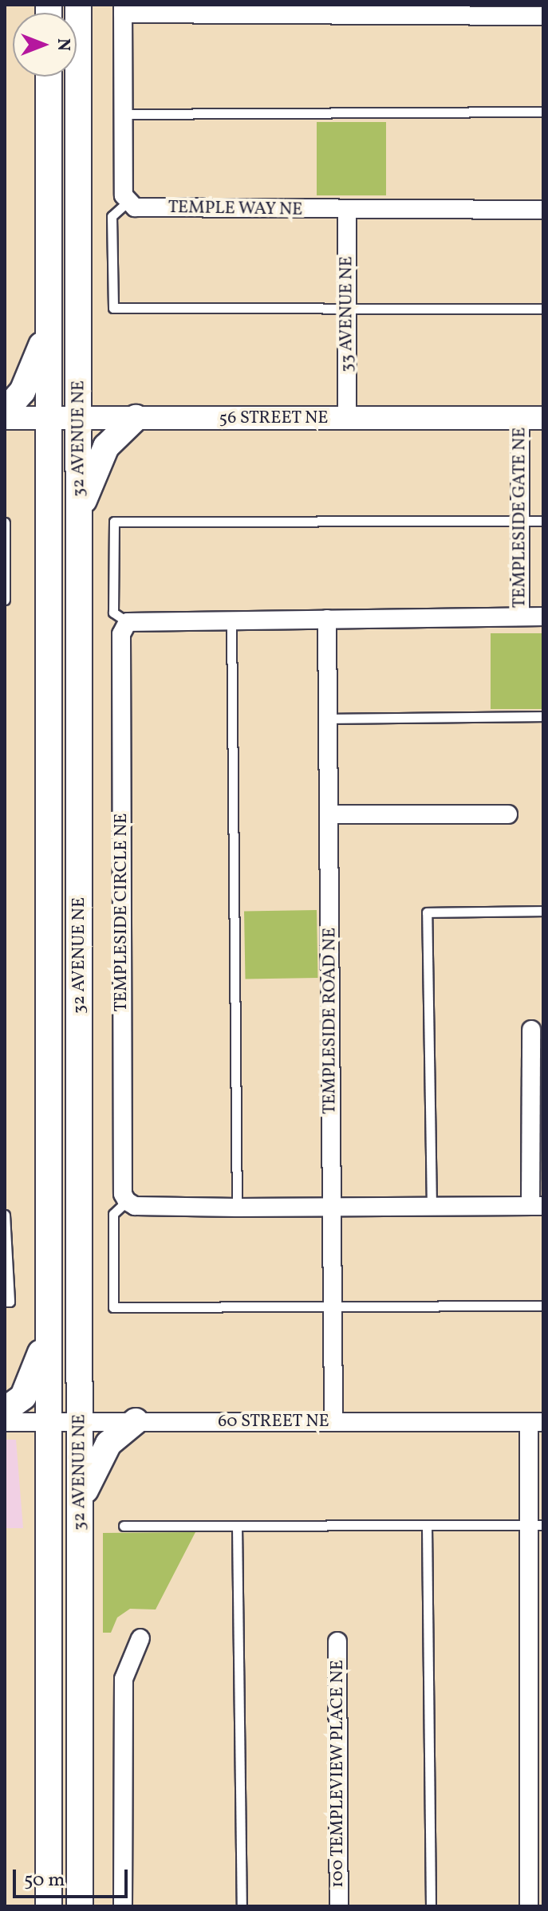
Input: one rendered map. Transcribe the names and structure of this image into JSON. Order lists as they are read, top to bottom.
{
  "streets": {
    "main road": ["32 AVENUE NE"],
    "street": [
      "TEMPLE WAY NE",
      "33 AVENUE NE",
      "56 STREET NE",
      "TEMPLESIDE GATE NE",
      "TEMPLESIDE CIRCLE NE",
      "TEMPLESIDE ROAD NE",
      "60 STREET NE",
      "100 TEMPLEVIEW PLACE NE"
    ]
  },
  "crossings": [
    ["TEMPLE WAY NE", "33 AVENUE NE"],
    ["33 AVENUE NE", "56 STREET NE"],
    ["56 STREET NE", "32 AVENUE NE"],
    ["56 STREET NE", "TEMPLESIDE GATE NE"],
    ["32 AVENUE NE", "60 STREET NE"],
    ["TEMPLESIDE ROAD NE", "60 STREET NE"]
  ],
  "scale_bar": "50 m",
  "north": "right"
}
